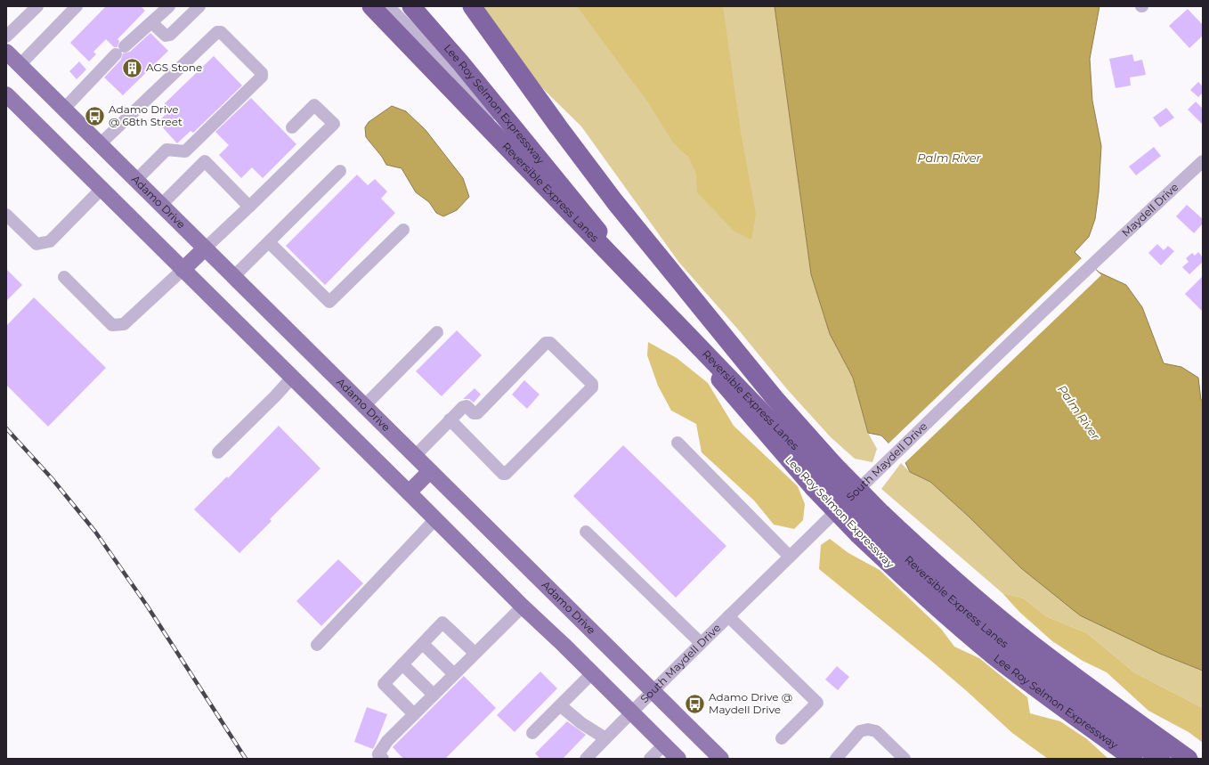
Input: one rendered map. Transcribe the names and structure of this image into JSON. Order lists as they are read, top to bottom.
{
  "streets": {
    "highway": ["Lee Roy Selmon Expressway", "Reversible Express Lanes"],
    "main road": ["Adamo Drive"],
    "street": ["Maydell Drive", "South Maydell Drive"]
  },
  "crossings": [
    ["Adamo Drive", "South Maydell Drive"],
    ["Maydell Drive", "South Maydell Drive"]
  ],
  "water": ["Palm River"],
  "places": {
    "building": ["AGS Stone"],
    "bus stop": ["Adamo Drive @ 68th Street", "Adamo Drive @ Maydell Drive"]
  }
}
